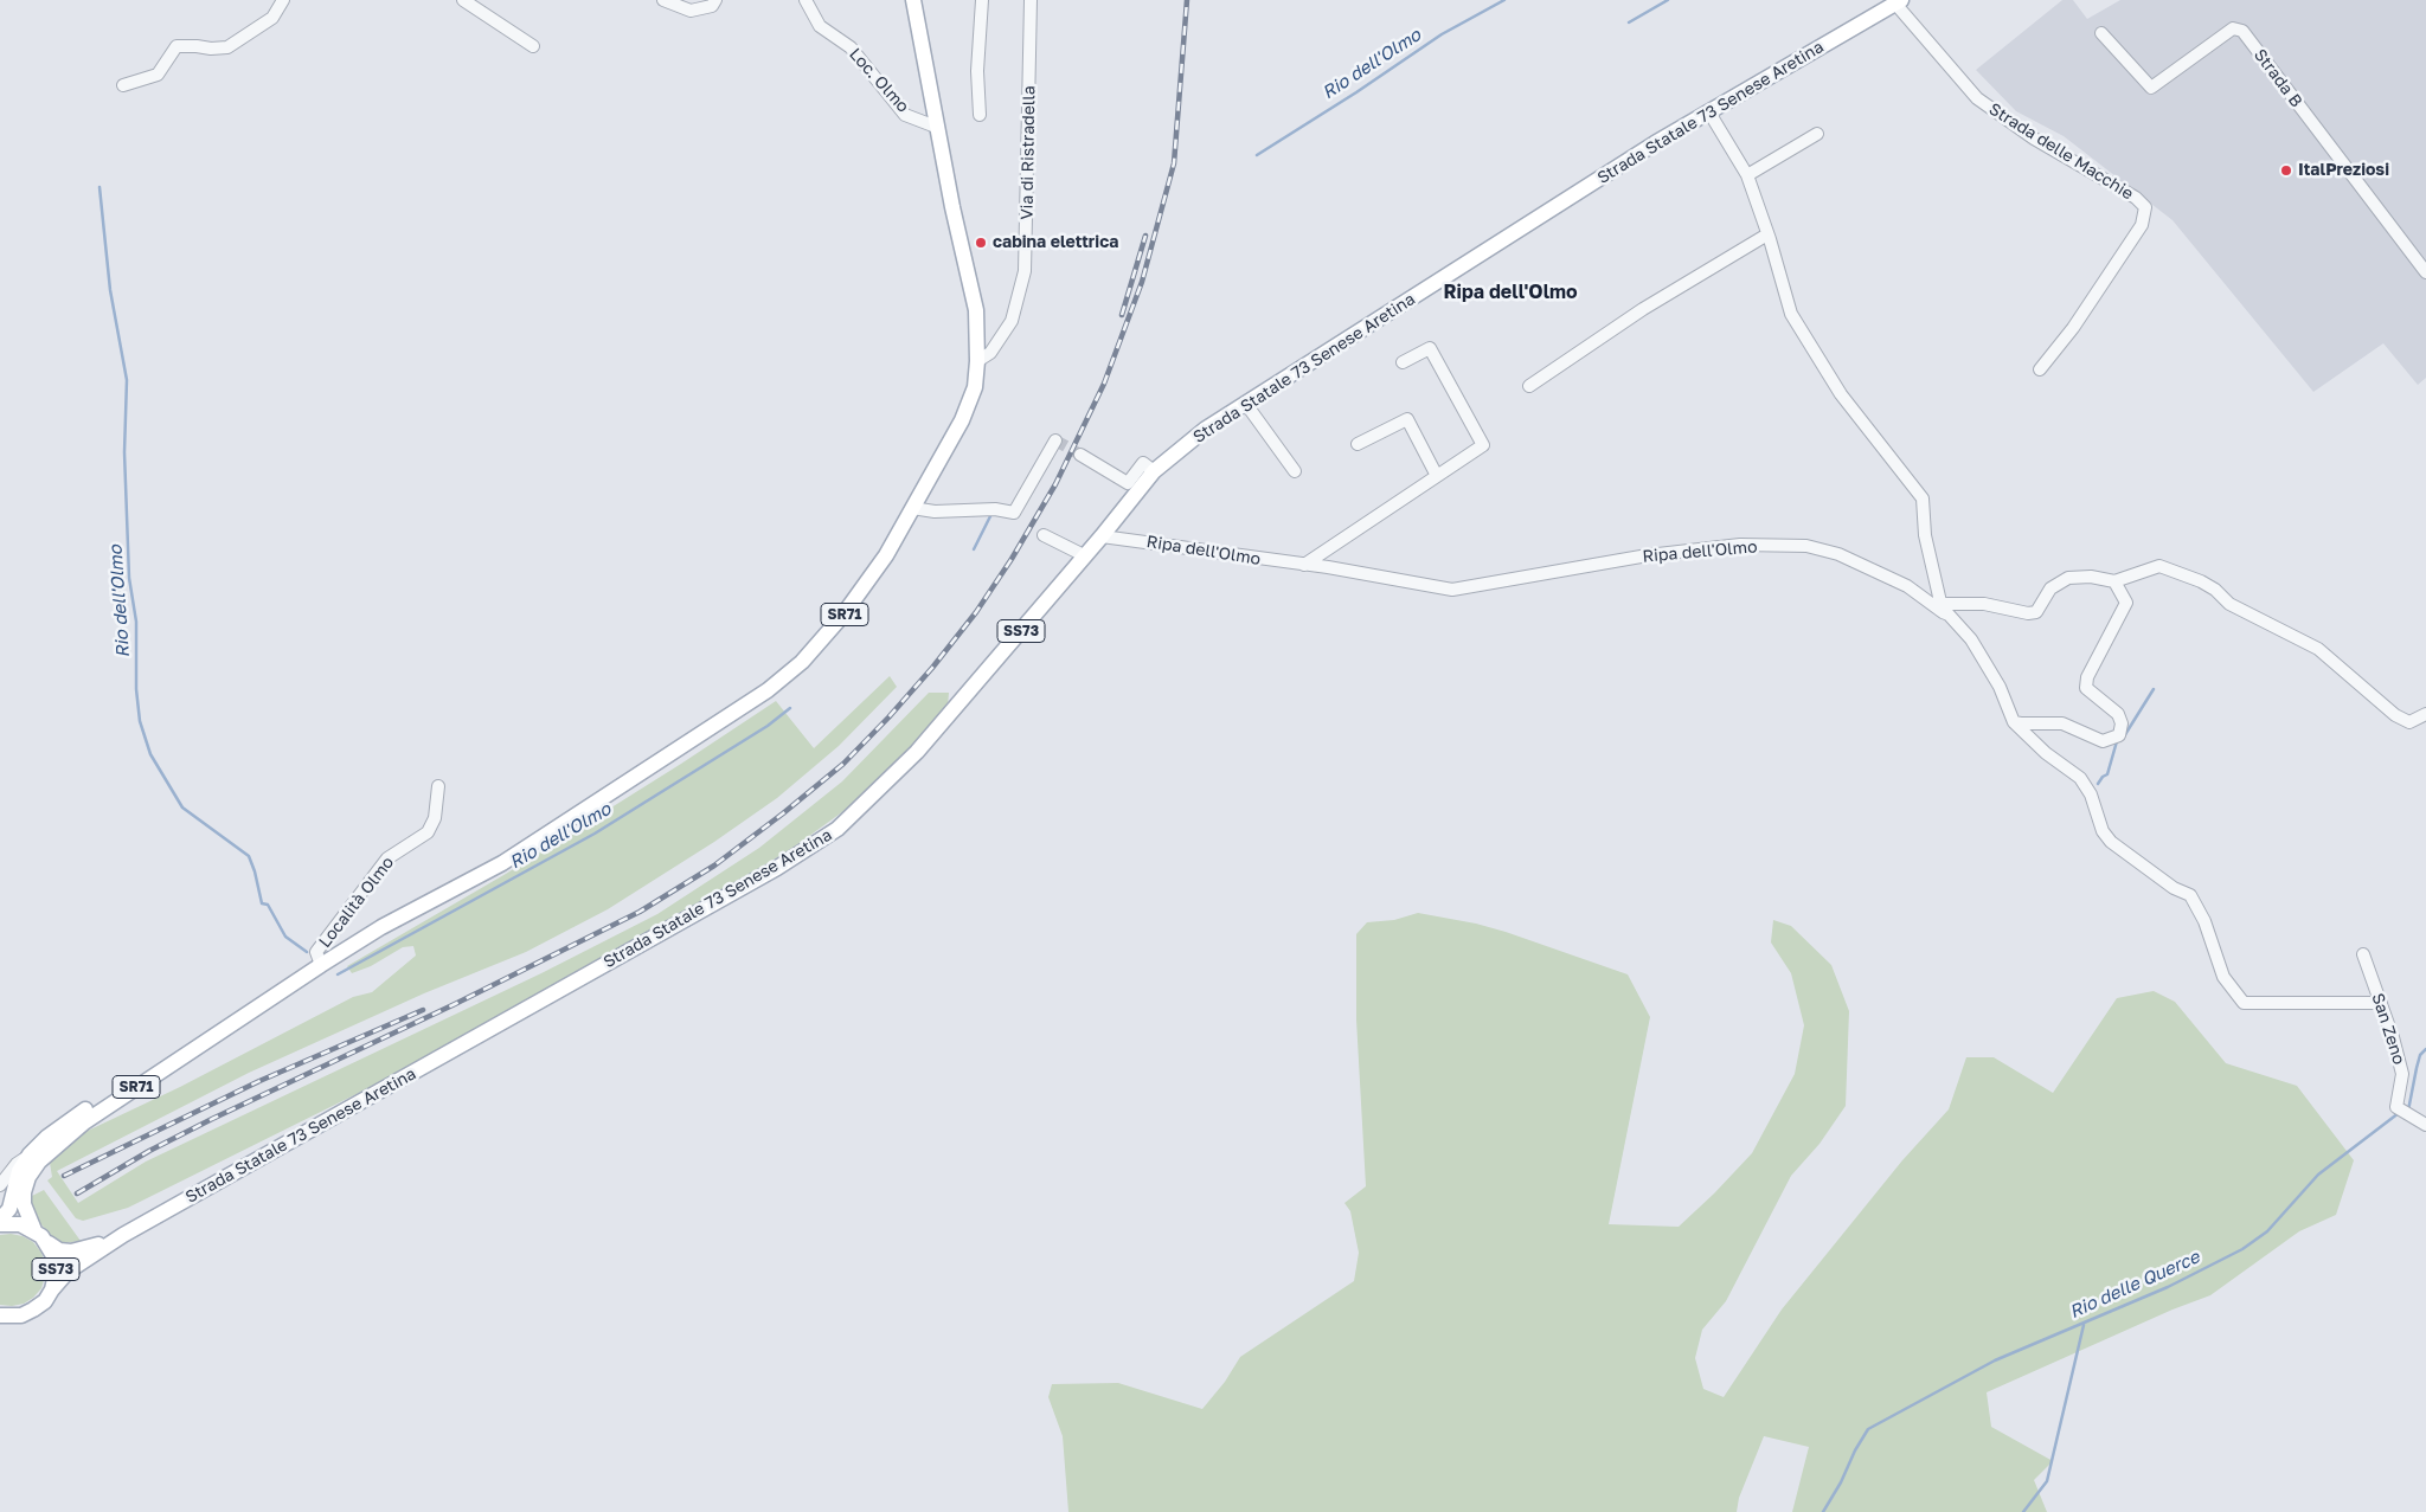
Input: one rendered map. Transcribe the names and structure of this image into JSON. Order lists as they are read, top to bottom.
{
  "streets": {
    "main road": ["Strada Statale 73 Senese Aretina", "SR71", "SS73"],
    "street": [
      "Strada B",
      "Loc. Olmo",
      "Strada delle Macchie",
      "Via di Ristradella",
      "Ripa dell'Olmo",
      "Località Olmo",
      "San Zeno"
    ]
  },
  "crossings": [
    ["Loc. Olmo", "SR71"],
    ["Strada Statale 73 Senese Aretina", "Strada delle Macchie"],
    ["Strada Statale 73 Senese Aretina", "Ripa dell'Olmo"],
    ["Strada Statale 73 Senese Aretina", "SR71"],
    ["Strada Statale 73 Senese Aretina", "SS73"],
    ["Via di Ristradella", "SR71"],
    ["SR71", "Località Olmo"]
  ],
  "districts": ["Ripa dell'Olmo"],
  "water": ["Rio dell'Olmo", "Rio delle Querce"],
  "places": ["ItalPreziosi", "cabina elettrica"]
}
